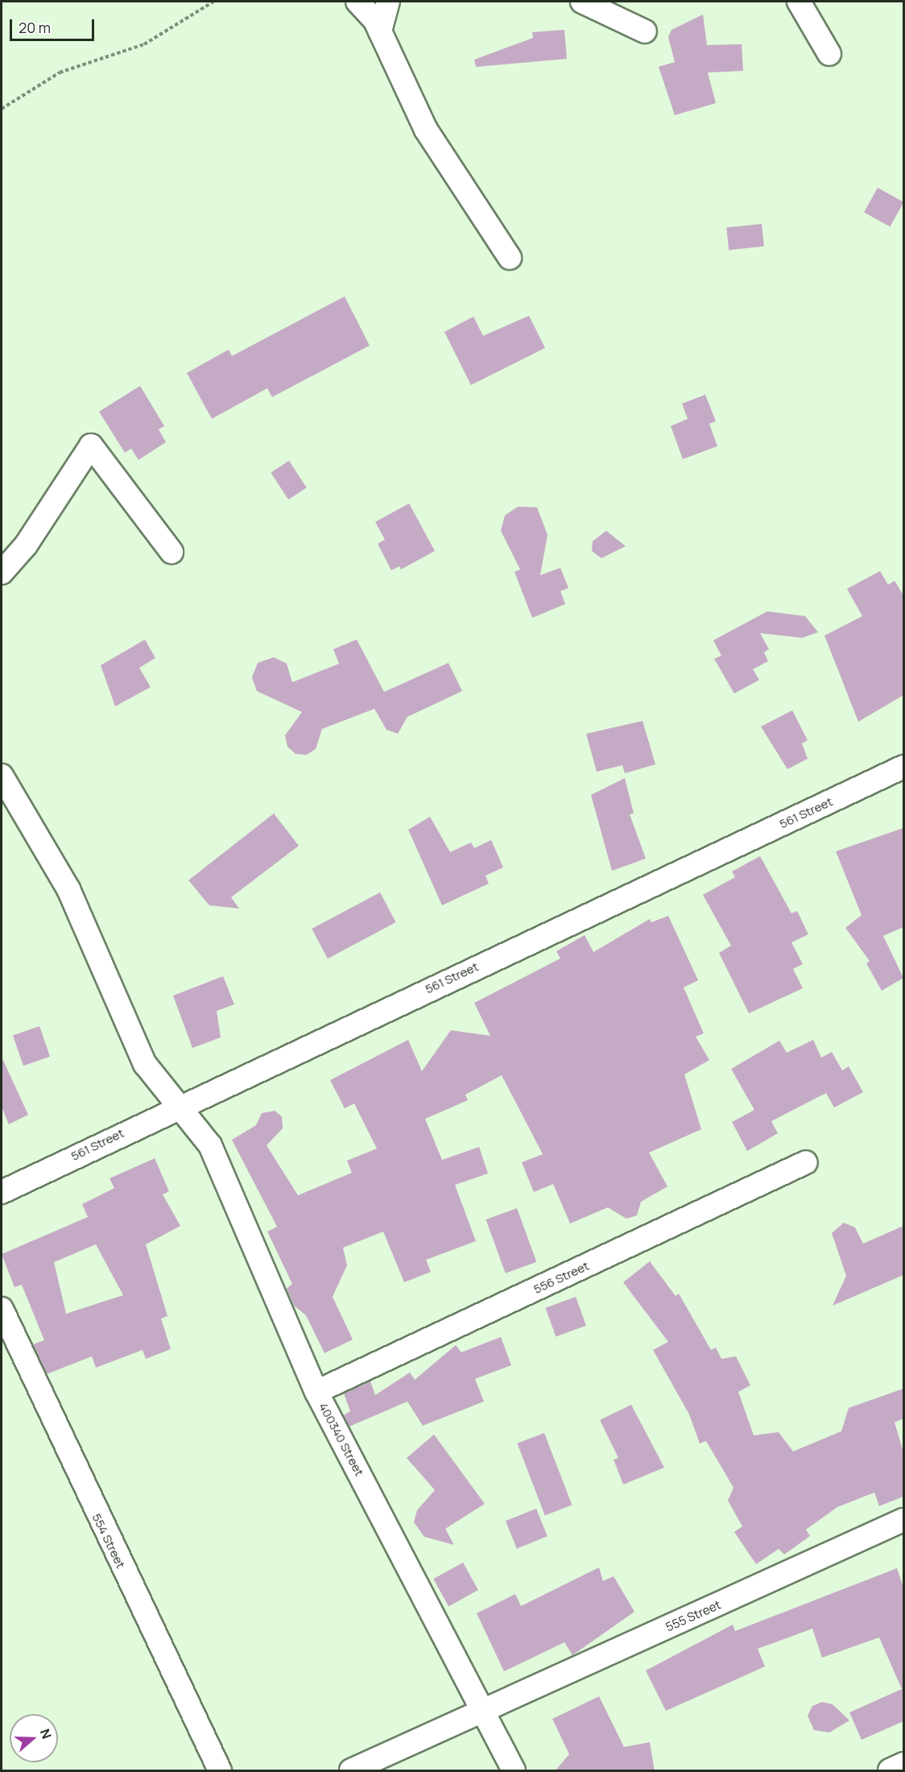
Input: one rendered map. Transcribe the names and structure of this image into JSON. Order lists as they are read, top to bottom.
{
  "streets": {
    "street": [
      "561 Street",
      "556 Street",
      "400340 Street",
      "554 Street",
      "555 Street"
    ]
  },
  "crossings": [
    ["561 Street", "400340 Street"],
    ["556 Street", "400340 Street"],
    ["400340 Street", "555 Street"]
  ],
  "scale_bar": "20 m",
  "north": "right"
}
